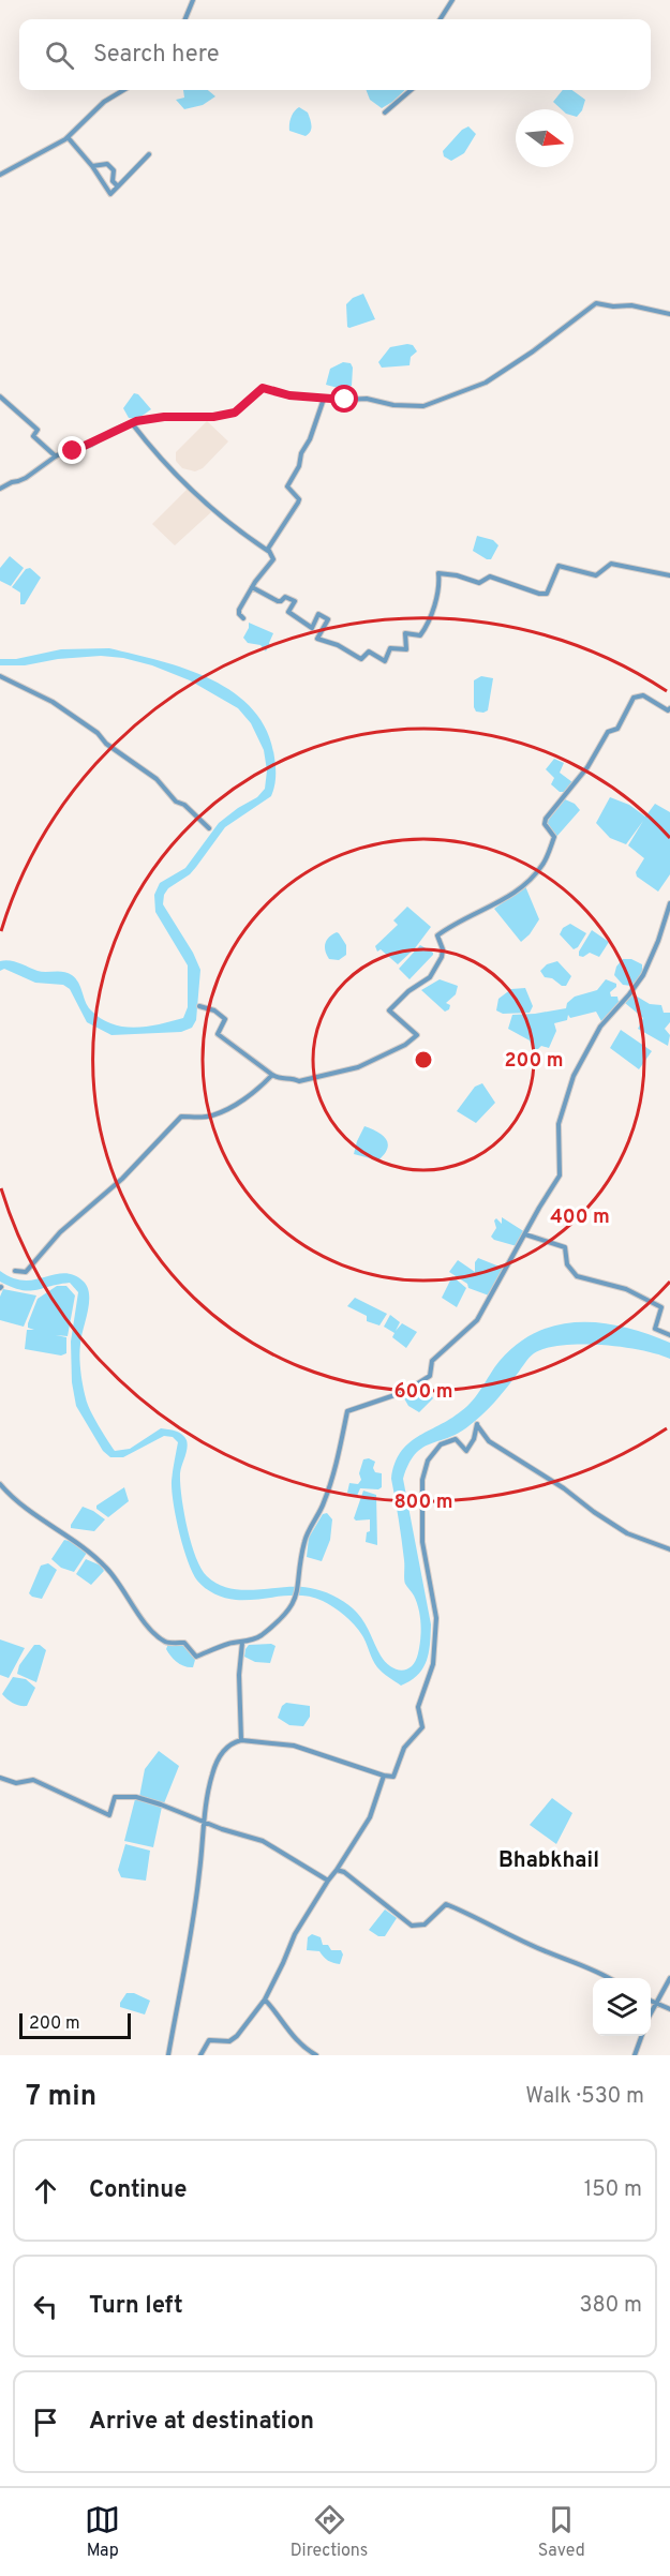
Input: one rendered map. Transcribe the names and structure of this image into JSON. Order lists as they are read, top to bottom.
{
  "districts": ["Bhabkhail"],
  "scale_bar": "200 m",
  "north": "right",
  "page": {
    "search": "Search here",
    "scale": "200 m",
    "heading": ["7 min", "Walk · 530 m"],
    "list": [
      ["Continue", "150 m"],
      ["Turn left", "380 m"],
      "Arrive at destination"
    ],
    "nav": ["Map", "Directions", "Saved"]
  },
  "rings": [
    "200 m",
    "400 m",
    "600 m",
    "800 m"
  ]
}
